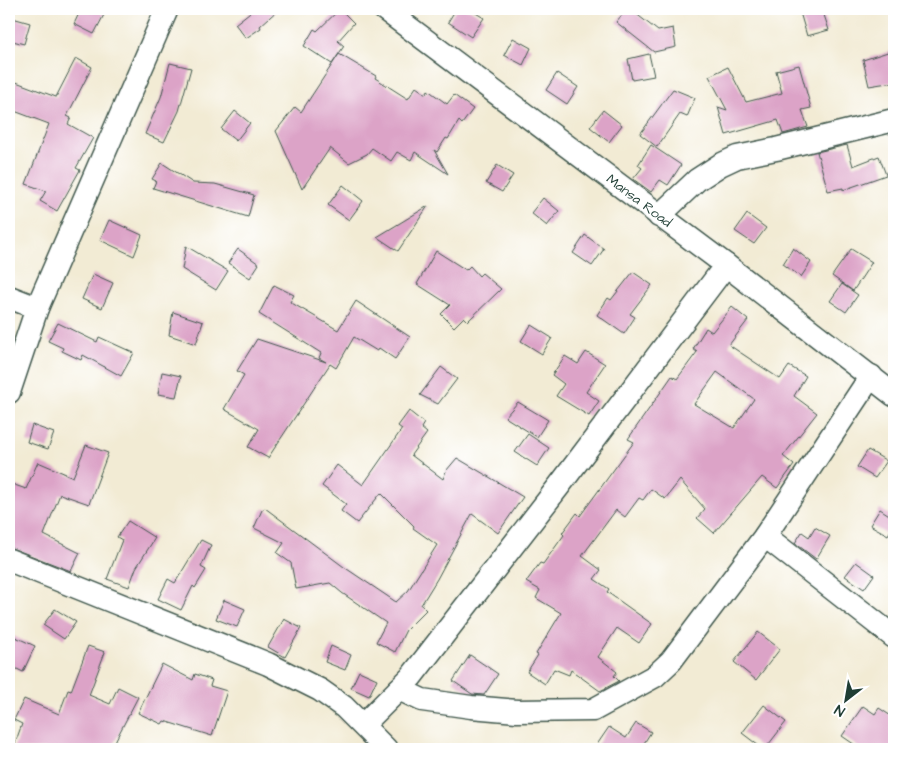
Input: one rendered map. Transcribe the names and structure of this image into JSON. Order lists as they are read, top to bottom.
{
  "streets": {
    "street": ["Mansa Road"]
  },
  "north": "bottom left"
}
